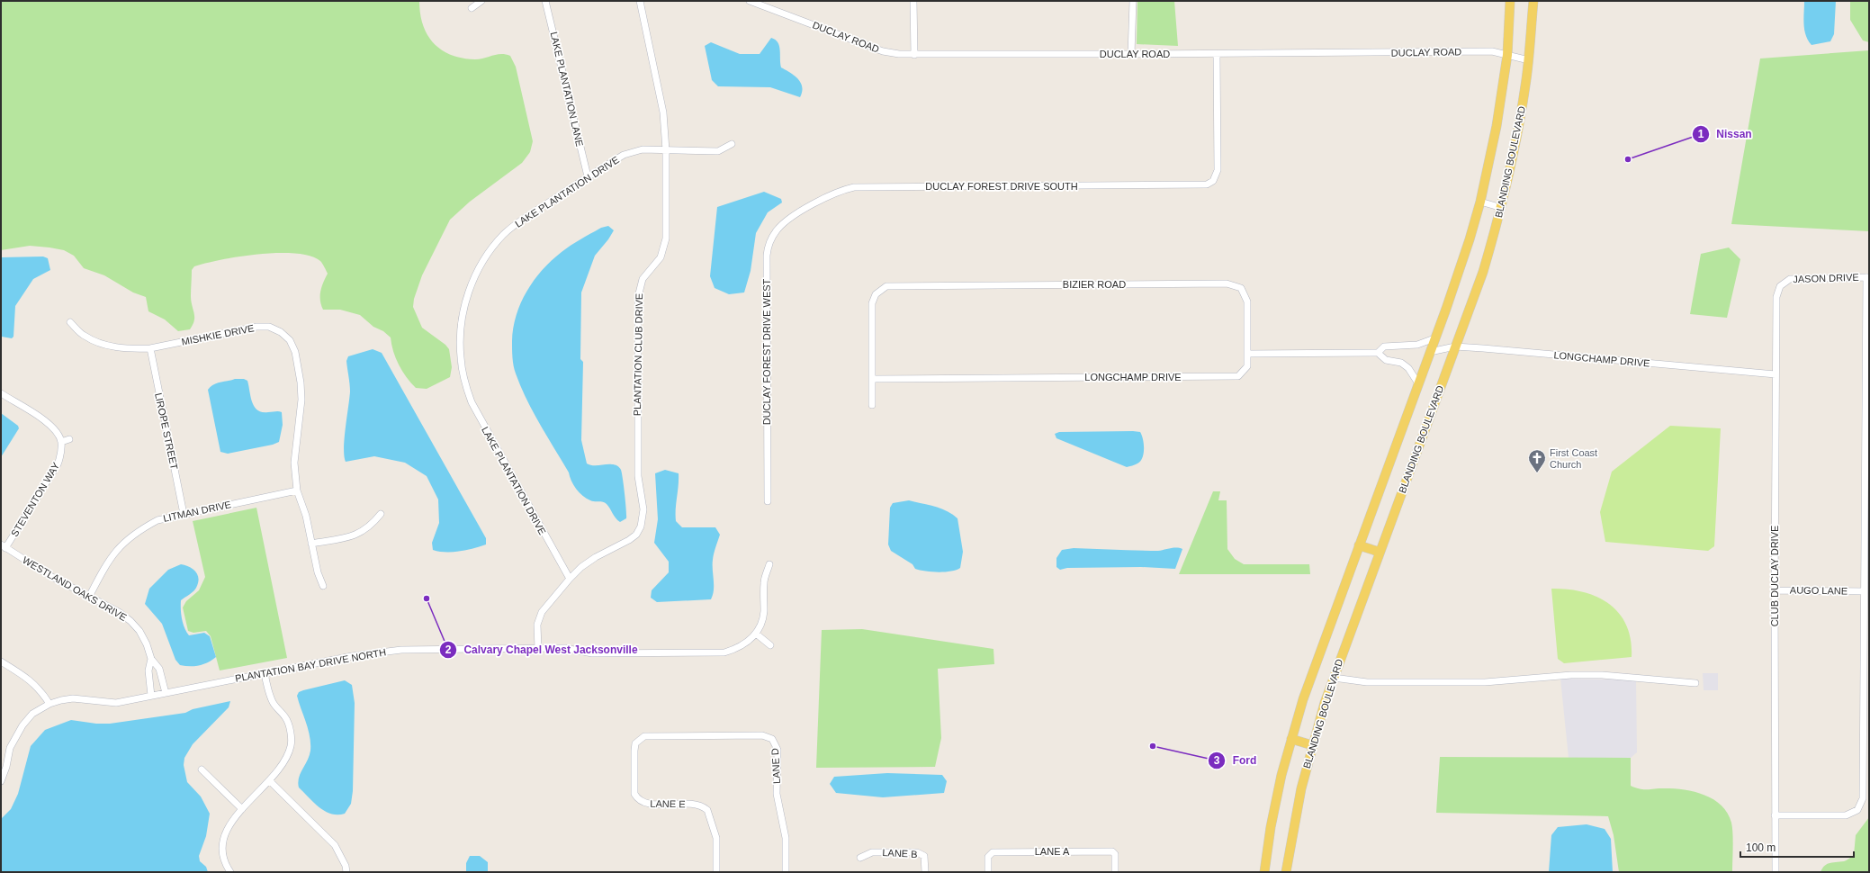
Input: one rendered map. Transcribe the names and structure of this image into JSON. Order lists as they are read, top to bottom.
{
  "streets": {
    "main road": ["BLANDING BOULEVARD"],
    "street": [
      "DUCLAY ROAD",
      "LAKE PLANTATION LANE",
      "DUCLAY FOREST DRIVE SOUTH",
      "LAKE PLANTATION DRIVE",
      "JASON DRIVE",
      "BIZIER ROAD",
      "MISHKIE DRIVE",
      "DUCLAY FOREST DRIVE WEST",
      "PLANTATION CLUB DRIVE",
      "LONGCHAMP DRIVE",
      "LIROPE STREET",
      "STEVENTON WAY",
      "LITMAN DRIVE",
      "CLUB DUCLAY DRIVE",
      "WESTLAND OAKS DRIVE",
      "AUGO LANE",
      "PLANTATION BAY DRIVE NORTH",
      "LANE D",
      "LANE E",
      "LANE A",
      "LANE B"
    ]
  },
  "crossings": [
    ["DUCLAY ROAD", "BLANDING BOULEVARD"],
    ["DUCLAY ROAD", "DUCLAY FOREST DRIVE SOUTH"],
    ["LAKE PLANTATION LANE", "LAKE PLANTATION DRIVE"],
    ["BLANDING BOULEVARD", "LONGCHAMP DRIVE"],
    ["DUCLAY FOREST DRIVE SOUTH", "DUCLAY FOREST DRIVE WEST"],
    ["LAKE PLANTATION DRIVE", "PLANTATION CLUB DRIVE"],
    ["JASON DRIVE", "CLUB DUCLAY DRIVE"],
    ["BIZIER ROAD", "LONGCHAMP DRIVE"],
    ["MISHKIE DRIVE", "LIROPE STREET"],
    ["MISHKIE DRIVE", "LITMAN DRIVE"],
    ["PLANTATION CLUB DRIVE", "PLANTATION BAY DRIVE NORTH"],
    ["LONGCHAMP DRIVE", "CLUB DUCLAY DRIVE"],
    ["LIROPE STREET", "LITMAN DRIVE"],
    ["STEVENTON WAY", "WESTLAND OAKS DRIVE"],
    ["LITMAN DRIVE", "WESTLAND OAKS DRIVE"],
    ["CLUB DUCLAY DRIVE", "AUGO LANE"],
    ["WESTLAND OAKS DRIVE", "PLANTATION BAY DRIVE NORTH"],
    ["LANE D", "LANE E"]
  ],
  "places": {
    "other": ["Nissan", "Calvary Chapel West Jacksonville", "Ford"],
    "church": ["First Coast Church"]
  },
  "scale_bar": "100 m"
}
